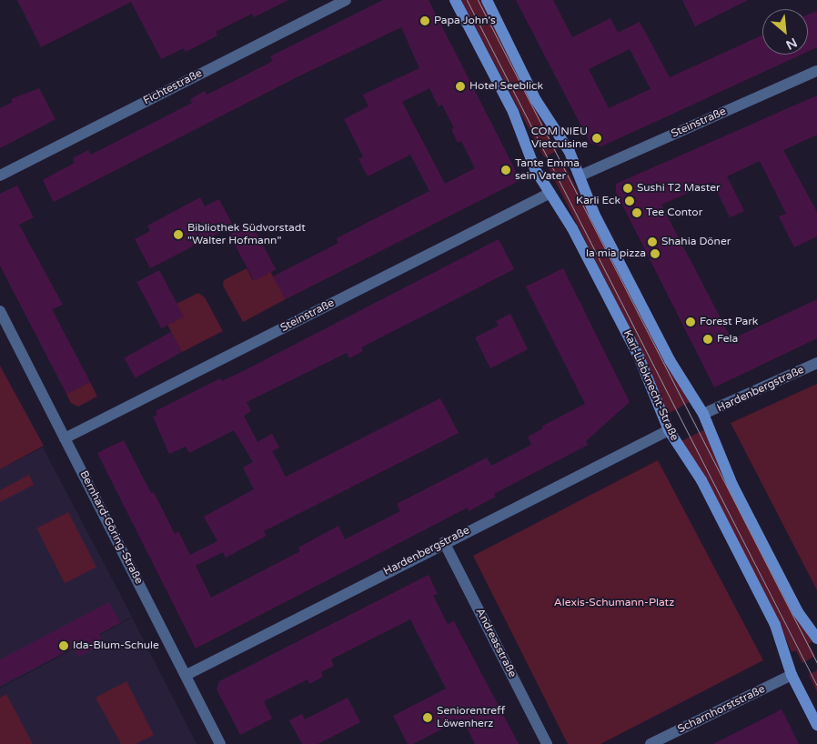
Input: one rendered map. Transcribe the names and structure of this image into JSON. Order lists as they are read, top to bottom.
{
  "streets": {
    "main road": ["Karl-Liebknecht-Straße"],
    "street": [
      "Fichtestraße",
      "Steinstraße",
      "Hardenbergstraße",
      "Bernhard-Göring-Straße",
      "Andreasstraße",
      "Scharnhorststraße"
    ]
  },
  "crossings": [
    ["Steinstraße", "Karl-Liebknecht-Straße"],
    ["Steinstraße", "Bernhard-Göring-Straße"],
    ["Karl-Liebknecht-Straße", "Hardenbergstraße"],
    ["Karl-Liebknecht-Straße", "Scharnhorststraße"],
    ["Hardenbergstraße", "Bernhard-Göring-Straße"],
    ["Hardenbergstraße", "Andreasstraße"]
  ],
  "parks": ["Alexis-Schumann-Platz"],
  "places": [
    "Papa John's",
    "Hotel Seeblick",
    "COM NIEU Vietcuisine",
    "Tante Emma sein Vater",
    "Sushi T2 Master",
    "Karli Eck",
    "Tee Contor",
    "Bibliothek Südvorstadt \"Walter Hofmann\"",
    "Shahia Döner",
    "la mia pizza",
    "Forest Park",
    "Fela",
    "Ida-Blum-Schule",
    "Seniorentreff Löwenherz"
  ],
  "north": "bottom right"
}
